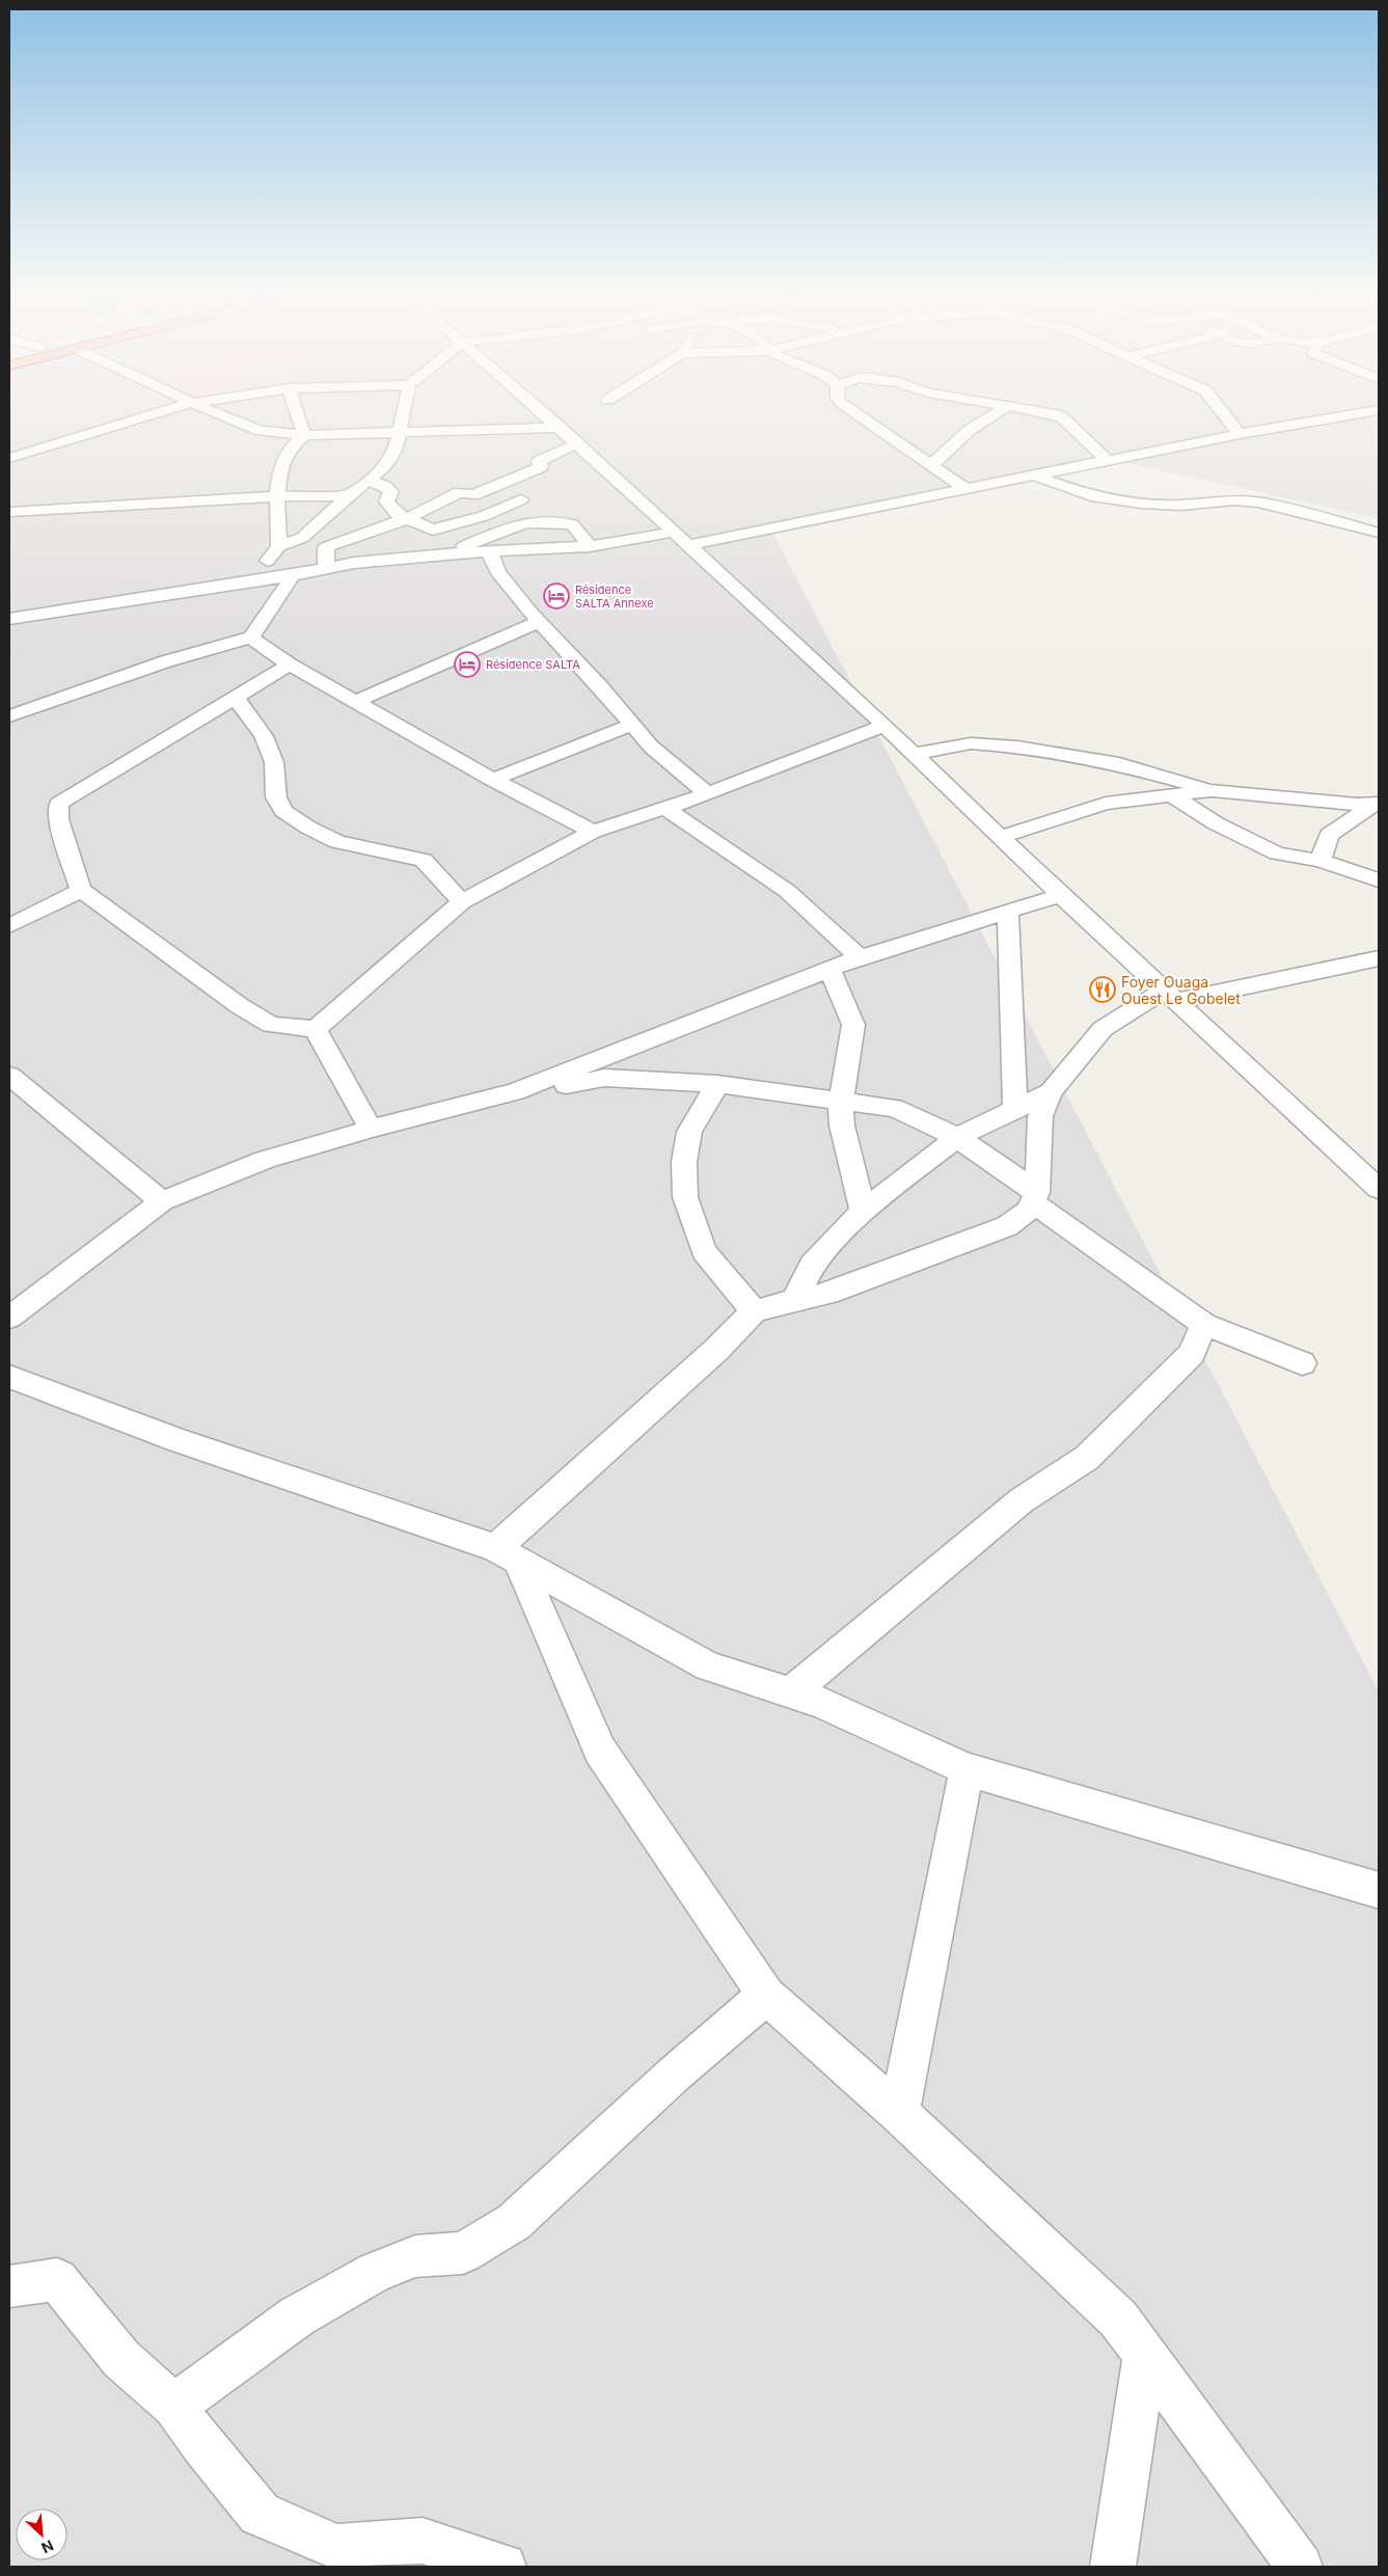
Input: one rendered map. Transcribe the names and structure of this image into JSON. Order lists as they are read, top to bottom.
{
  "places": {
    "hotel": ["Résidence SALTA Annexe", "Résidence SALTA"],
    "restaurant": ["Foyer Ouaga Ouest Le Gobelet"]
  },
  "north": "bottom right"
}
